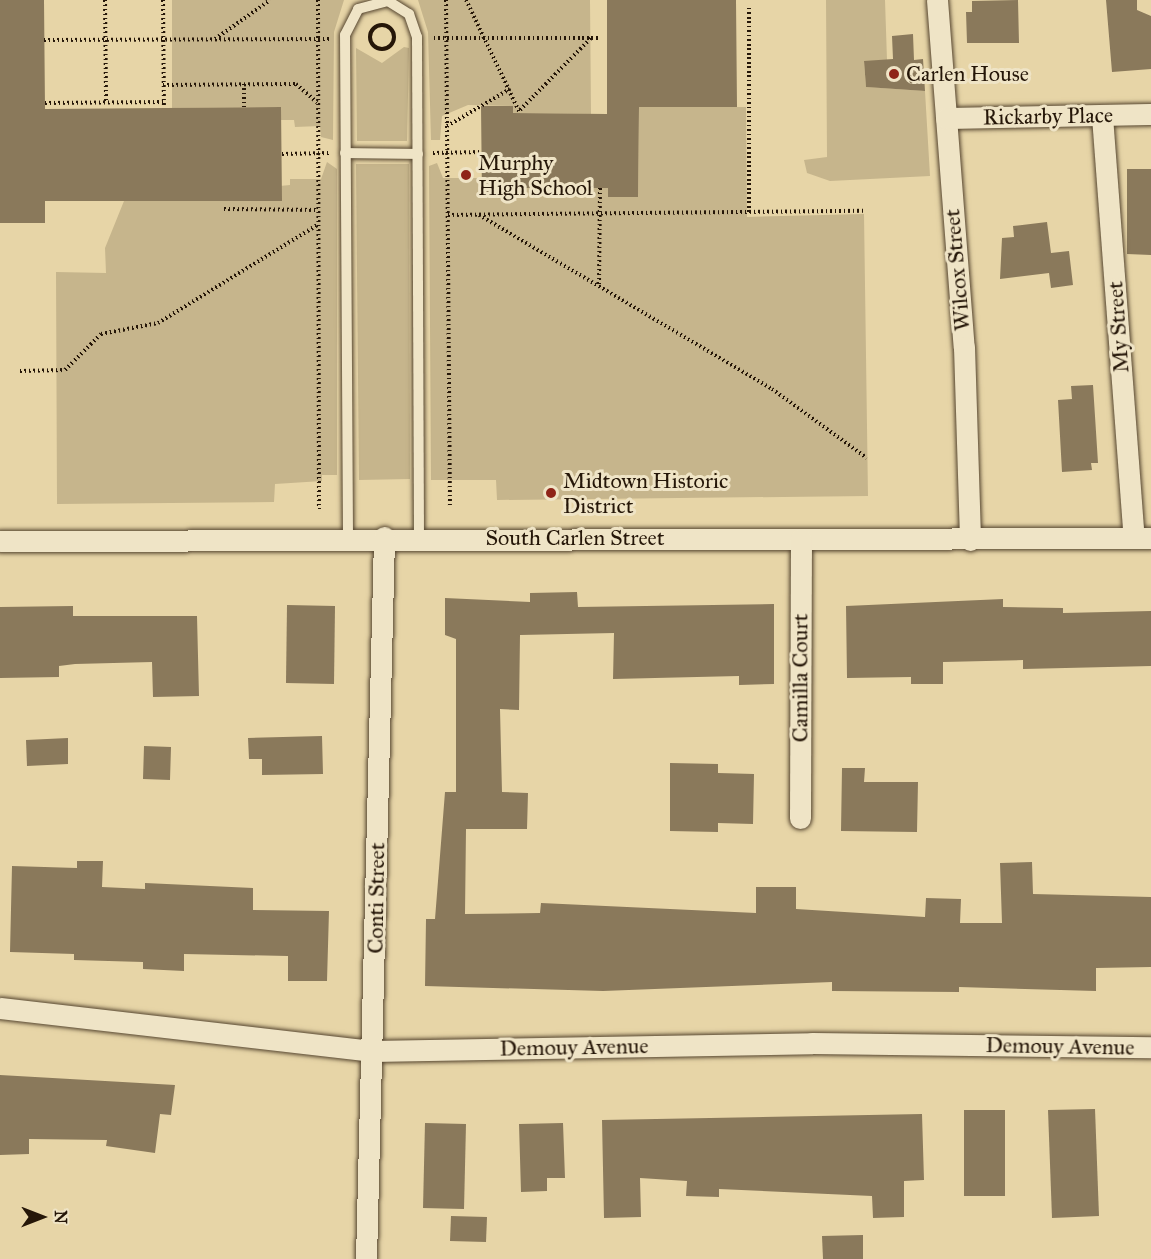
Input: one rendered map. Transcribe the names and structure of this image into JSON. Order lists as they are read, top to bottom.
{
  "streets": {
    "street": [
      "Rickarby Place",
      "Wilcox Street",
      "My Street",
      "South Carlen Street",
      "Camilla Court",
      "Conti Street",
      "Demouy Avenue"
    ]
  },
  "crossings": [
    ["Rickarby Place", "Wilcox Street"],
    ["Rickarby Place", "My Street"],
    ["Wilcox Street", "South Carlen Street"],
    ["My Street", "South Carlen Street"],
    ["South Carlen Street", "Camilla Court"],
    ["South Carlen Street", "Conti Street"],
    ["Conti Street", "Demouy Avenue"]
  ],
  "places": ["Carlen House", "Murphy High School", "Midtown Historic District"],
  "north": "right"
}
